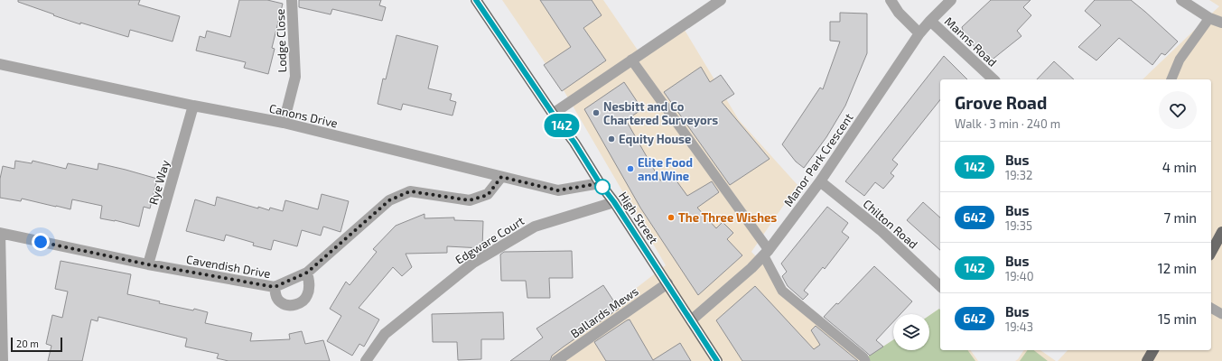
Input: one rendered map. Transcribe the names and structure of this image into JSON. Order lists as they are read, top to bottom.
{
  "streets": {
    "main road": ["High Street"],
    "street": [
      "Lodge Close",
      "Manns Road",
      "Canons Drive",
      "Manor Park Crescent",
      "Rye Way",
      "Chilton Road",
      "Edgware Court",
      "Cavendish Drive",
      "Ballards Mews"
    ]
  },
  "crossings": [
    ["Lodge Close", "Canons Drive"],
    ["Manns Road", "Manor Park Crescent"],
    ["Canons Drive", "Rye Way"],
    ["Canons Drive", "High Street"],
    ["Canons Drive", "Cavendish Drive"],
    ["Manor Park Crescent", "High Street"],
    ["Manor Park Crescent", "Chilton Road"],
    ["Rye Way", "Cavendish Drive"],
    ["High Street", "Edgware Court"],
    ["High Street", "Ballards Mews"]
  ],
  "places": [
    "Nesbitt and Co Chartered Surveyors",
    "Equity House",
    "Elite Food and Wine",
    "The Three Wishes"
  ],
  "lines": ["bus line 142"],
  "scale_bar": "20 m",
  "page": {
    "on_map": "142",
    "heading": ["Grove Road", "Walk · 3 min · 240 m"],
    "list": [
      {
        "mark": "142",
        "name": "Bus",
        "note": "19:32",
        "value": "4 min"
      },
      {
        "mark": "642",
        "name": "Bus",
        "note": "19:35",
        "value": "7 min"
      },
      {
        "mark": "142",
        "name": "Bus",
        "note": "19:40",
        "value": "12 min"
      },
      {
        "mark": "642",
        "name": "Bus",
        "note": "19:43",
        "value": "15 min"
      }
    ],
    "scale": "20 m"
  }
}
